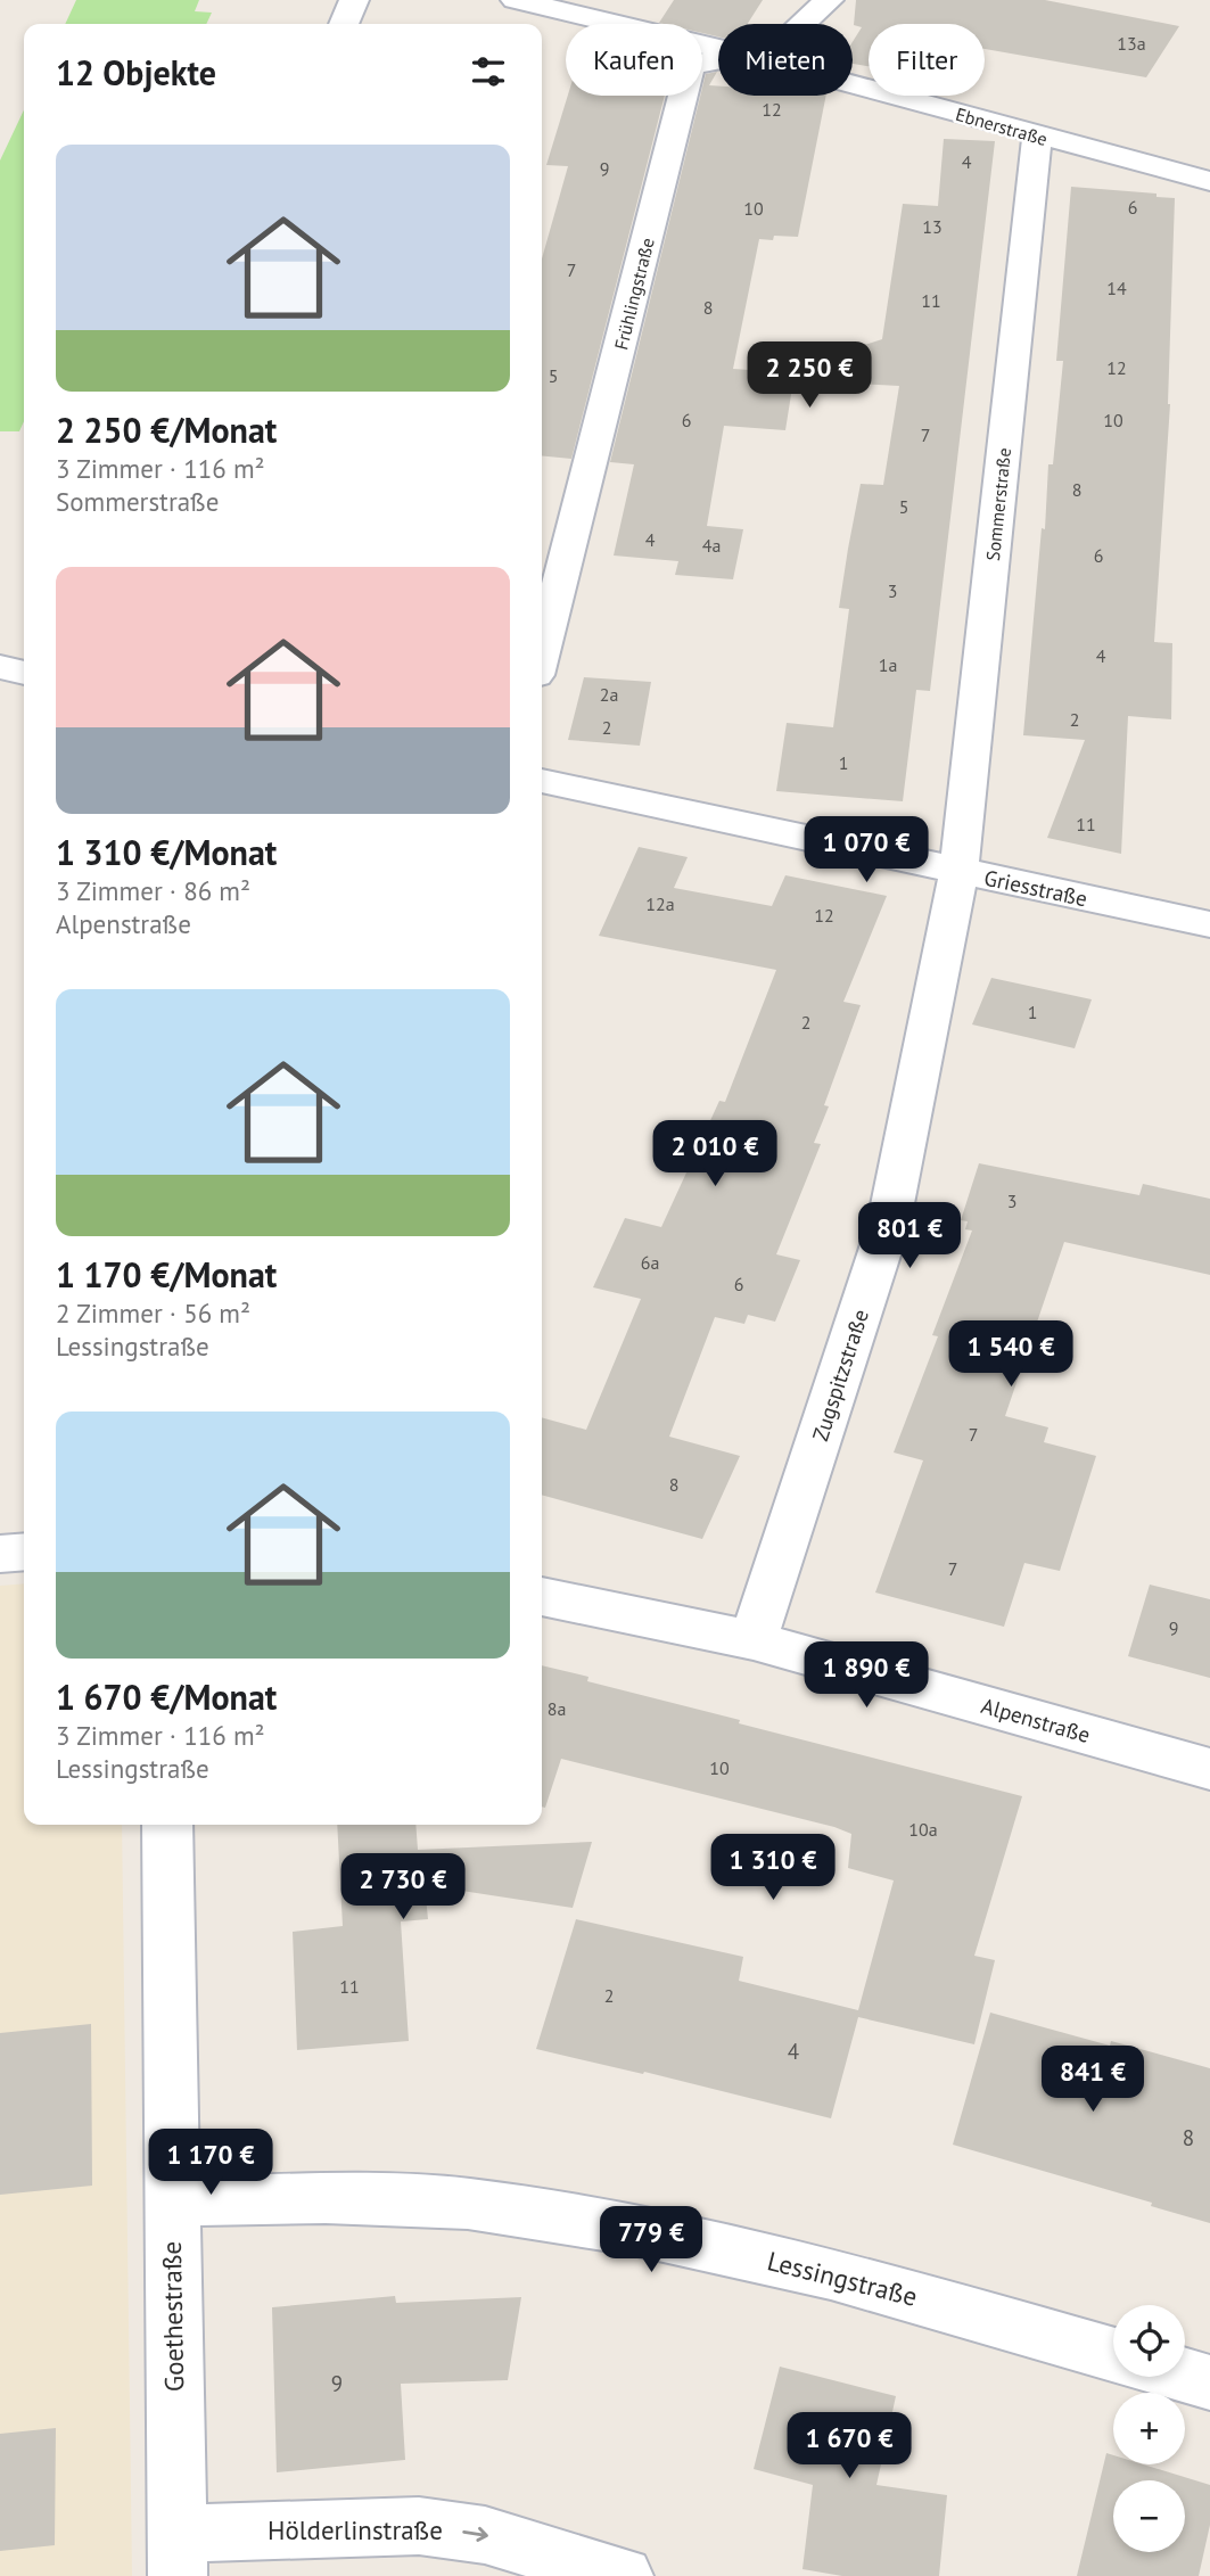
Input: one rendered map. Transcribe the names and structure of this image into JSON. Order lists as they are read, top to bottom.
{
  "streets": {
    "street": [
      "Ebnerstraße",
      "Frühlingstraße",
      "Sommerstraße",
      "Griesstraße",
      "Zugspitzstraße",
      "Alpenstraße",
      "Lessingstraße",
      "Goethestraße",
      "Hölderlinstraße"
    ]
  },
  "crossings": [
    ["Ebnerstraße", "Sommerstraße"],
    ["Sommerstraße", "Griesstraße"],
    ["Sommerstraße", "Zugspitzstraße"],
    ["Griesstraße", "Zugspitzstraße"],
    ["Zugspitzstraße", "Alpenstraße"],
    ["Lessingstraße", "Goethestraße"],
    ["Goethestraße", "Hölderlinstraße"]
  ],
  "one_way": ["Hölderlinstraße"],
  "house_numbers": [
    "13a",
    "12",
    "4",
    "9",
    "6",
    "10",
    "13",
    "7",
    "14",
    "11",
    "8",
    "12",
    "5",
    "6",
    "10",
    "7",
    "8",
    "5",
    "4",
    "4a",
    "6",
    "3",
    "4",
    "1a",
    "2a",
    "2",
    "2",
    "1",
    "11",
    "12a",
    "12",
    "1",
    "2",
    "3",
    "6a",
    "6",
    "7",
    "8",
    "7",
    "9",
    "8a",
    "10",
    "10a",
    "11",
    "2",
    "4",
    "8",
    "9"
  ],
  "page": {
    "chip": ["Kaufen", "Mieten", "Filter"],
    "heading": "12 Objekte",
    "list": [
      {
        "name": "2 250 €/Monat",
        "note": "3 Zimmer · 116 m² · Sommerstraße"
      },
      {
        "name": "1 310 €/Monat",
        "note": "3 Zimmer · 86 m² · Alpenstraße"
      },
      {
        "name": "1 170 €/Monat",
        "note": "2 Zimmer · 56 m² · Lessingstraße"
      },
      {
        "name": "1 670 €/Monat",
        "note": "3 Zimmer · 116 m² · Lessingstraße"
      }
    ],
    "price": [
      "2 250 €",
      "1 070 €",
      "2 010 €",
      "801 €",
      "1 540 €",
      "1 890 €",
      "1 310 €",
      "2 730 €",
      "841 €",
      "1 170 €",
      "779 €",
      "1 670 €"
    ],
    "map_buttons": ["+", "−"]
  }
}
